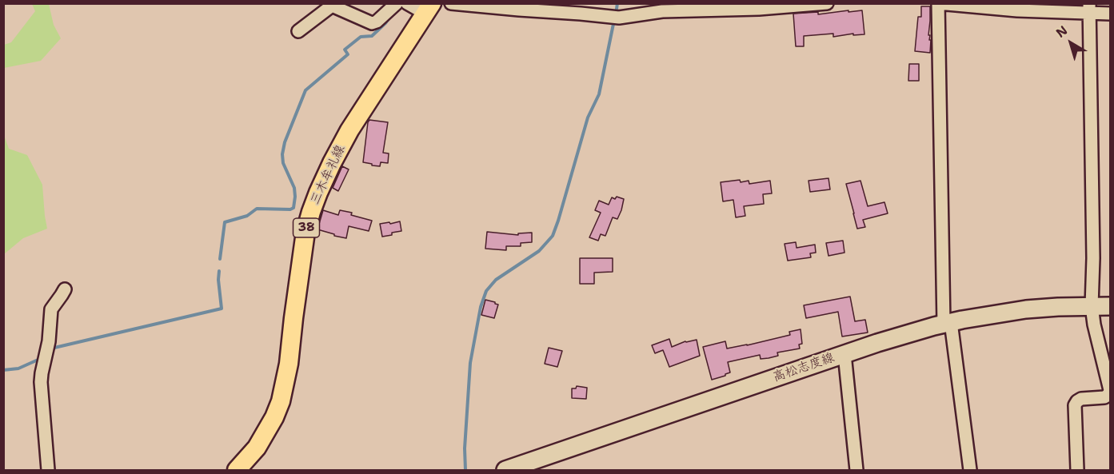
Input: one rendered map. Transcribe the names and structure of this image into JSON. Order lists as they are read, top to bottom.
{
  "streets": {
    "main road": ["三木牟礼線", "38", "高松志度線"]
  },
  "north": "top left"
}
